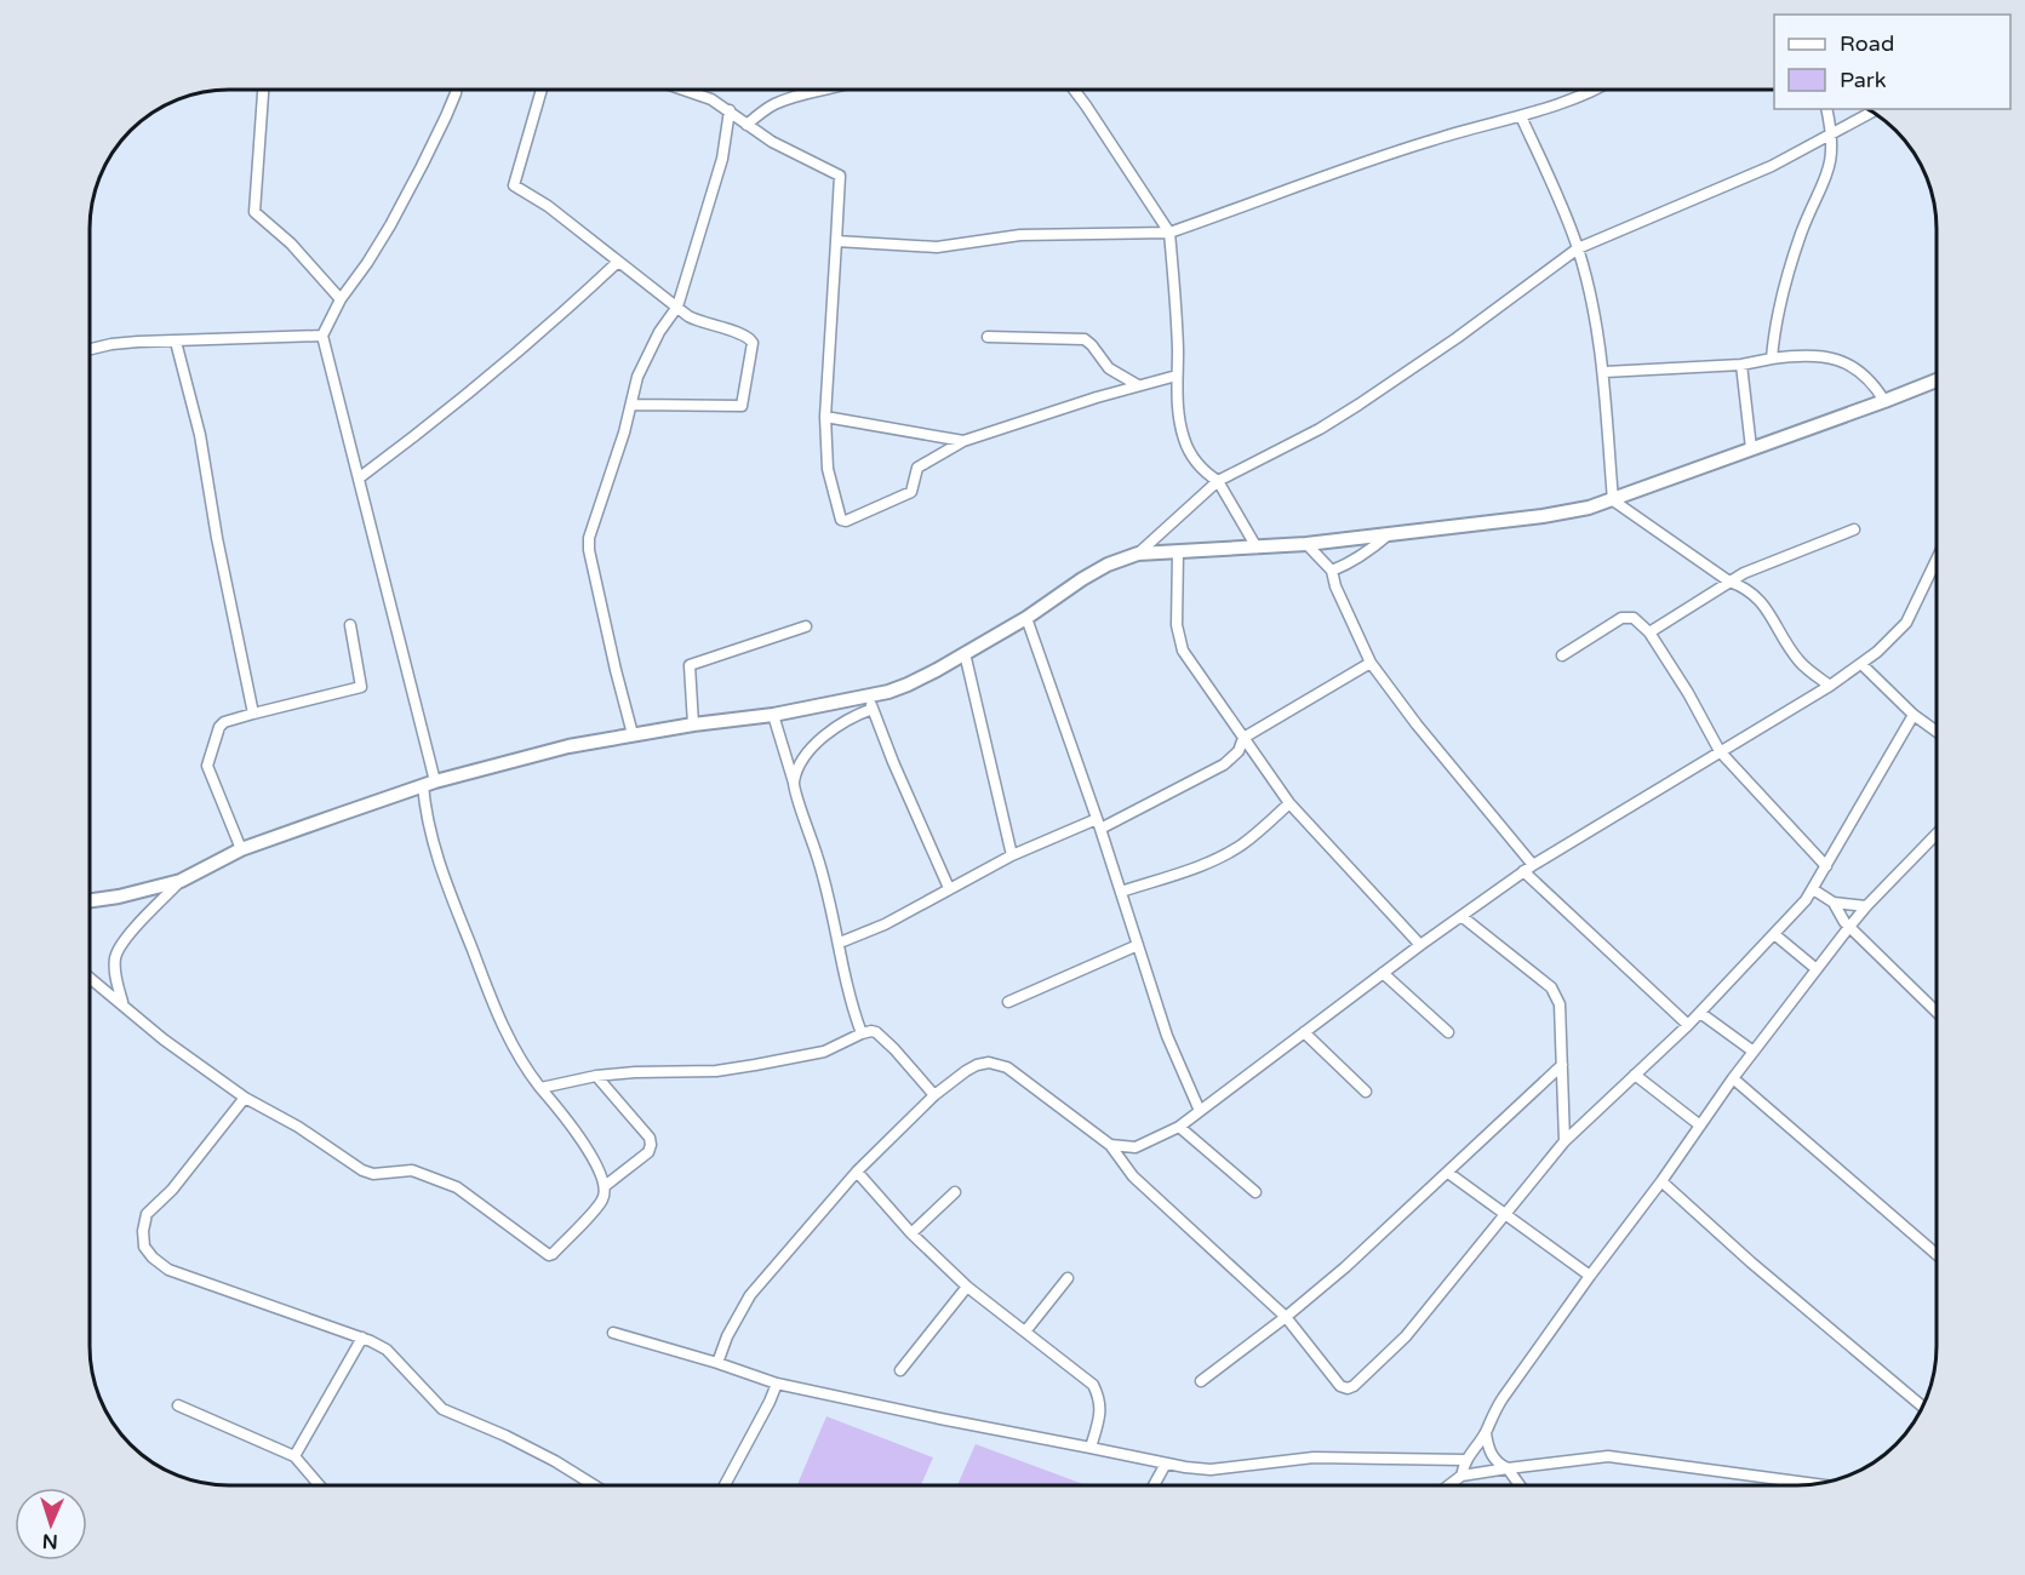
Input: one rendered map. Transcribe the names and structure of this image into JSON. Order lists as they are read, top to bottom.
{
  "legend": ["Road", "Park"],
  "north": "bottom"
}
